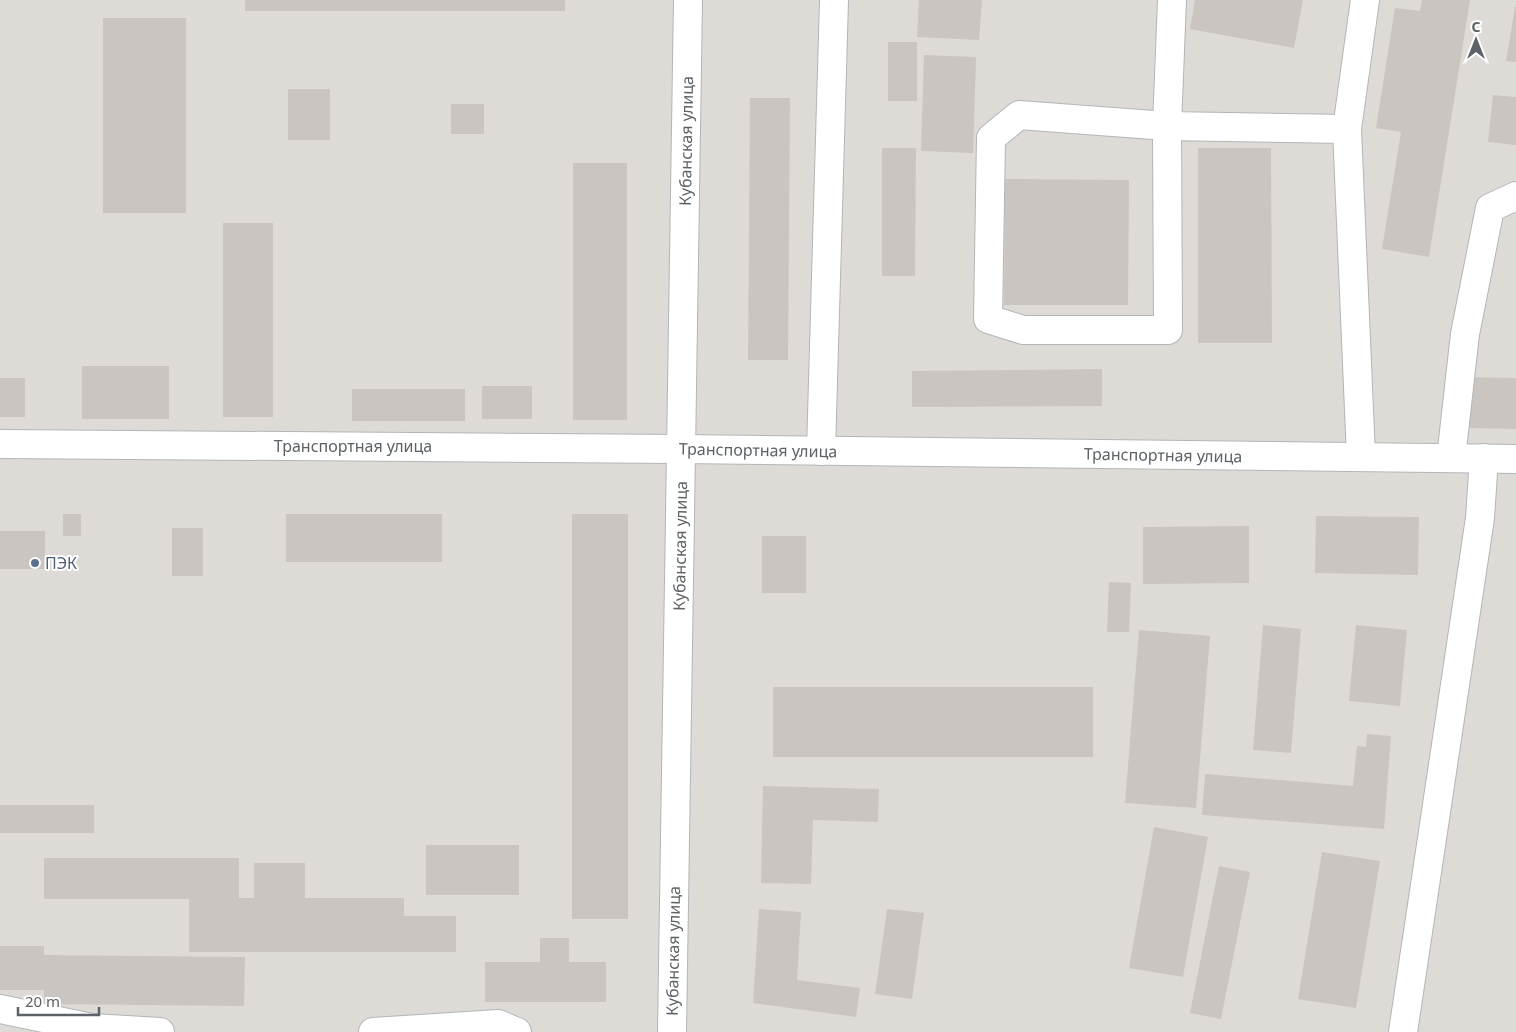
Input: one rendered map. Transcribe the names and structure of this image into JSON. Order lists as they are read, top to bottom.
{
  "streets": {
    "street": ["Кубанская улица", "Транспортная улица"]
  },
  "crossings": [
    ["Кубанская улица", "Транспортная улица"]
  ],
  "places": ["ПЭК"],
  "scale_bar": "20 m",
  "north": "top"
}
